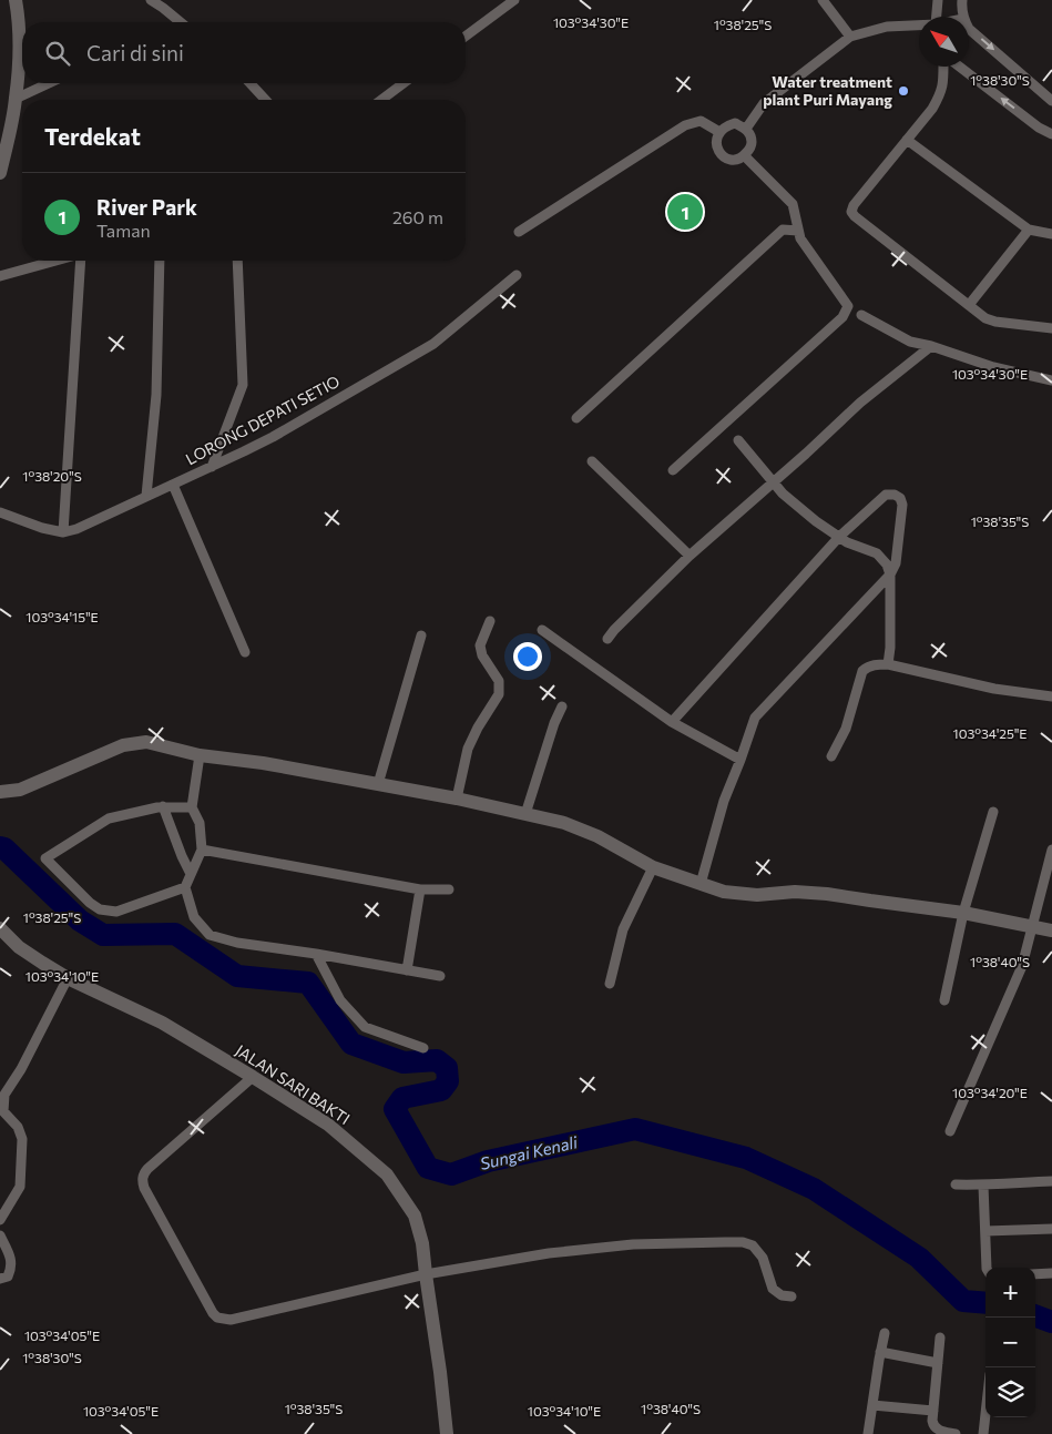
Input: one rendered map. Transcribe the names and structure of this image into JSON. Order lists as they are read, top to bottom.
{
  "streets": {
    "street": ["LORONG DEPATI SETIO", "JALAN SARI BAKTI"]
  },
  "water": ["Sungai Kenali"],
  "places": ["Water treatment plant Puri Mayang"],
  "north": "top left",
  "page": {
    "search": "Cari di sini",
    "heading": "Terdekat",
    "list": [
      {
        "mark": "1",
        "name": "River Park",
        "note": "Taman",
        "value": "260 m"
      }
    ],
    "pins": "1",
    "map_buttons": ["+", "−"]
  },
  "coordinates": [
    "103°34'30\"E",
    "1°38'25\"S",
    "1°38'30\"S",
    "1°38'20\"S",
    "1°38'35\"S",
    "103°34'15\"E",
    "103°34'25\"E",
    "1°38'40\"S",
    "103°34'10\"E",
    "103°34'20\"E",
    "103°34'05\"E"
  ]
}
